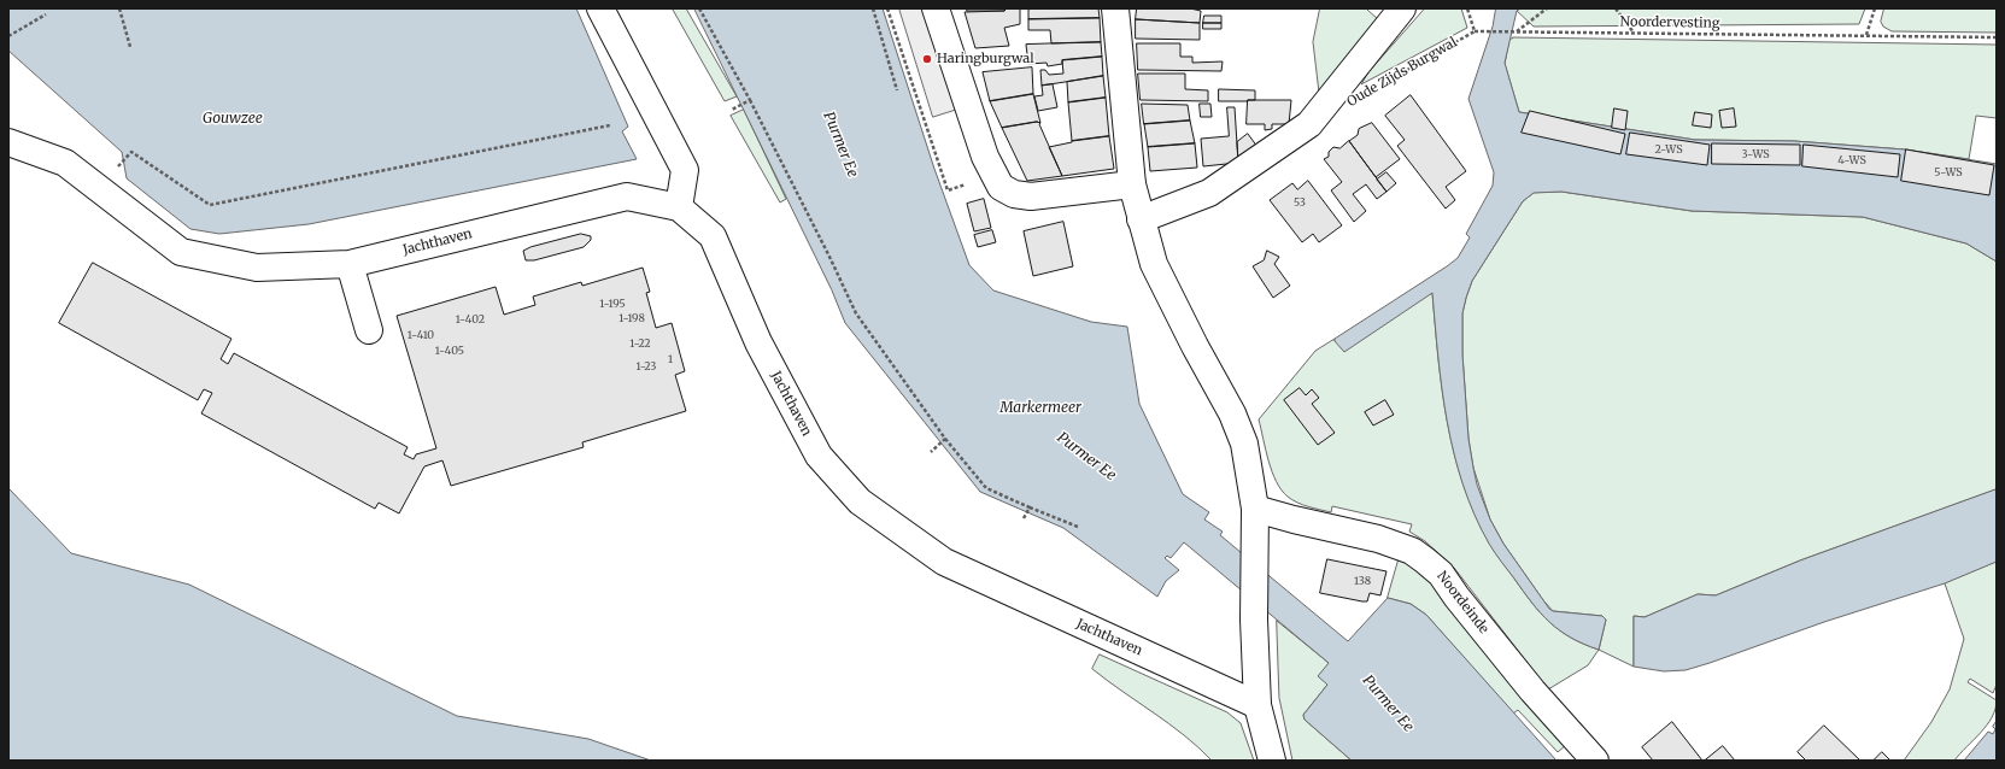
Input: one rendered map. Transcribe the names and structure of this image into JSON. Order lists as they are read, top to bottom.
{
  "streets": {
    "street": ["Oude Zijds Burgwal", "Jachthaven", "Noordeinde"],
    "path": ["Noordervesting"]
  },
  "crossings": [
    ["Noordervesting", "Oude Zijds Burgwal"]
  ],
  "water": ["Gouwzee", "Purmer Ee", "Markermeer"],
  "places": ["Haringburgwal"],
  "house_numbers": [
    "2-WS",
    "3-WS",
    "4-WS",
    "5-WS",
    "53",
    "1-195",
    "1-198",
    "1-402",
    "1-410",
    "1-22",
    "1-405",
    "1",
    "1-23",
    "138"
  ]
}
